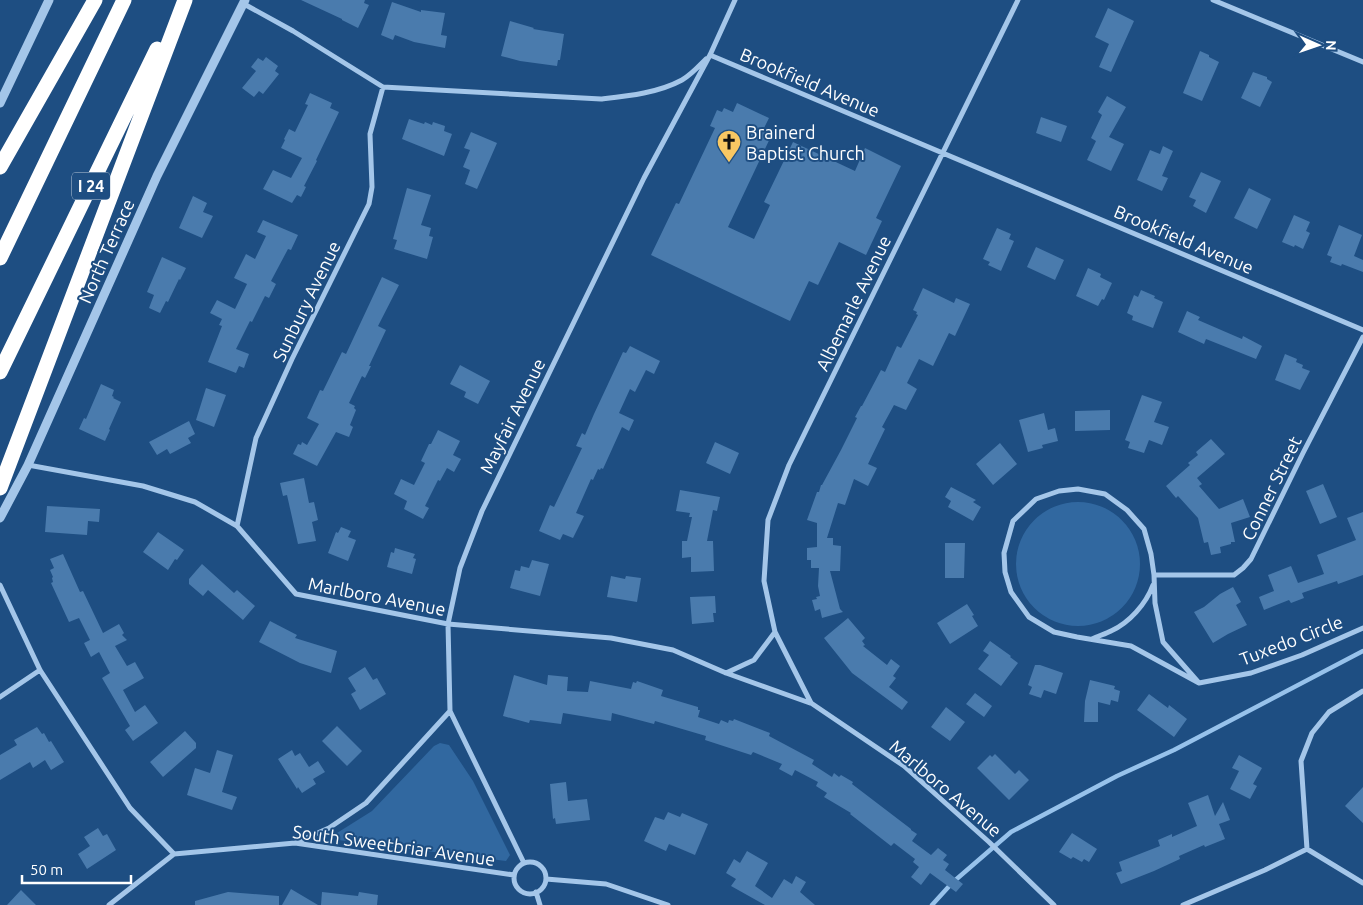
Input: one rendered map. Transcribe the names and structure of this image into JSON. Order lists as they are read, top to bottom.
{
  "streets": {
    "highway": ["I 24"],
    "street": [
      "Brookfield Avenue",
      "North Terrace",
      "Sunbury Avenue",
      "Albemarle Avenue",
      "Mayfair Avenue",
      "Conner Street",
      "Marlboro Avenue",
      "Tuxedo Circle",
      "South Sweetbriar Avenue"
    ]
  },
  "crossings": [
    ["Brookfield Avenue", "Albemarle Avenue"],
    ["Brookfield Avenue", "Mayfair Avenue"],
    ["North Terrace", "Marlboro Avenue"],
    ["Sunbury Avenue", "Marlboro Avenue"],
    ["Albemarle Avenue", "Marlboro Avenue"],
    ["Mayfair Avenue", "Marlboro Avenue"],
    ["Mayfair Avenue", "South Sweetbriar Avenue"]
  ],
  "places": {
    "church": ["Brainerd Baptist Church"]
  },
  "scale_bar": "50 m",
  "north": "right"
}
